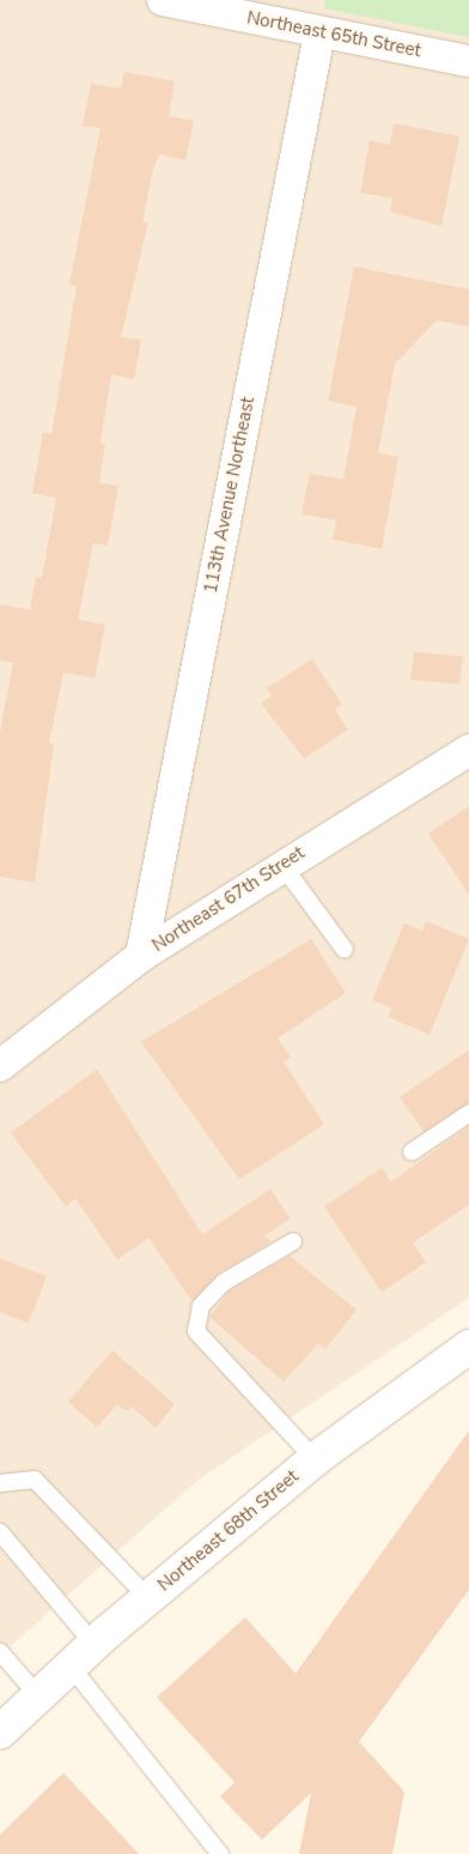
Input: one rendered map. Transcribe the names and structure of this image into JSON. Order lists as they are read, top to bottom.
{
  "streets": {
    "main road": ["Northeast 68th Street"],
    "street": ["Northeast 65th Street", "113th Avenue Northeast", "Northeast 67th Street"]
  },
  "crossings": [
    ["Northeast 65th Street", "113th Avenue Northeast"],
    ["113th Avenue Northeast", "Northeast 67th Street"]
  ]
}
